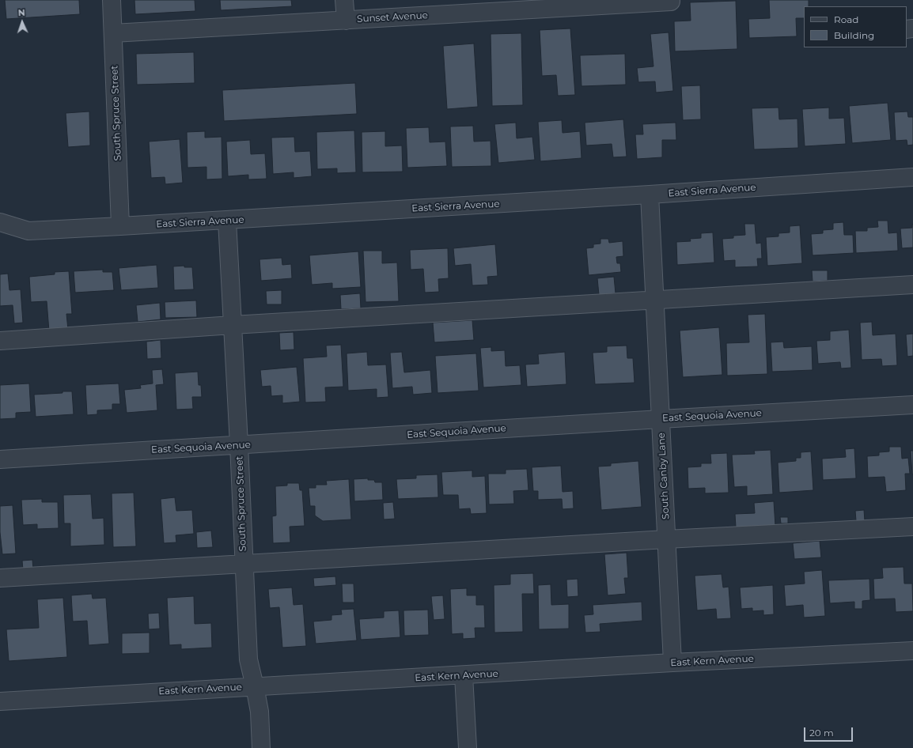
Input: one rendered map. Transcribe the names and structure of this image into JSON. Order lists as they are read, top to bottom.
{
  "streets": {
    "street": [
      "Sunset Avenue",
      "South Spruce Street",
      "East Sierra Avenue",
      "East Sequoia Avenue",
      "South Canby Lane",
      "East Kern Avenue"
    ]
  },
  "crossings": [
    ["Sunset Avenue", "South Spruce Street"],
    ["South Spruce Street", "East Sierra Avenue"],
    ["South Spruce Street", "East Sequoia Avenue"],
    ["South Spruce Street", "East Kern Avenue"],
    ["East Sierra Avenue", "South Canby Lane"],
    ["East Sequoia Avenue", "South Canby Lane"],
    ["South Canby Lane", "East Kern Avenue"]
  ],
  "legend": ["Road", "Building"],
  "scale_bar": "20 m",
  "north": "top"
}
